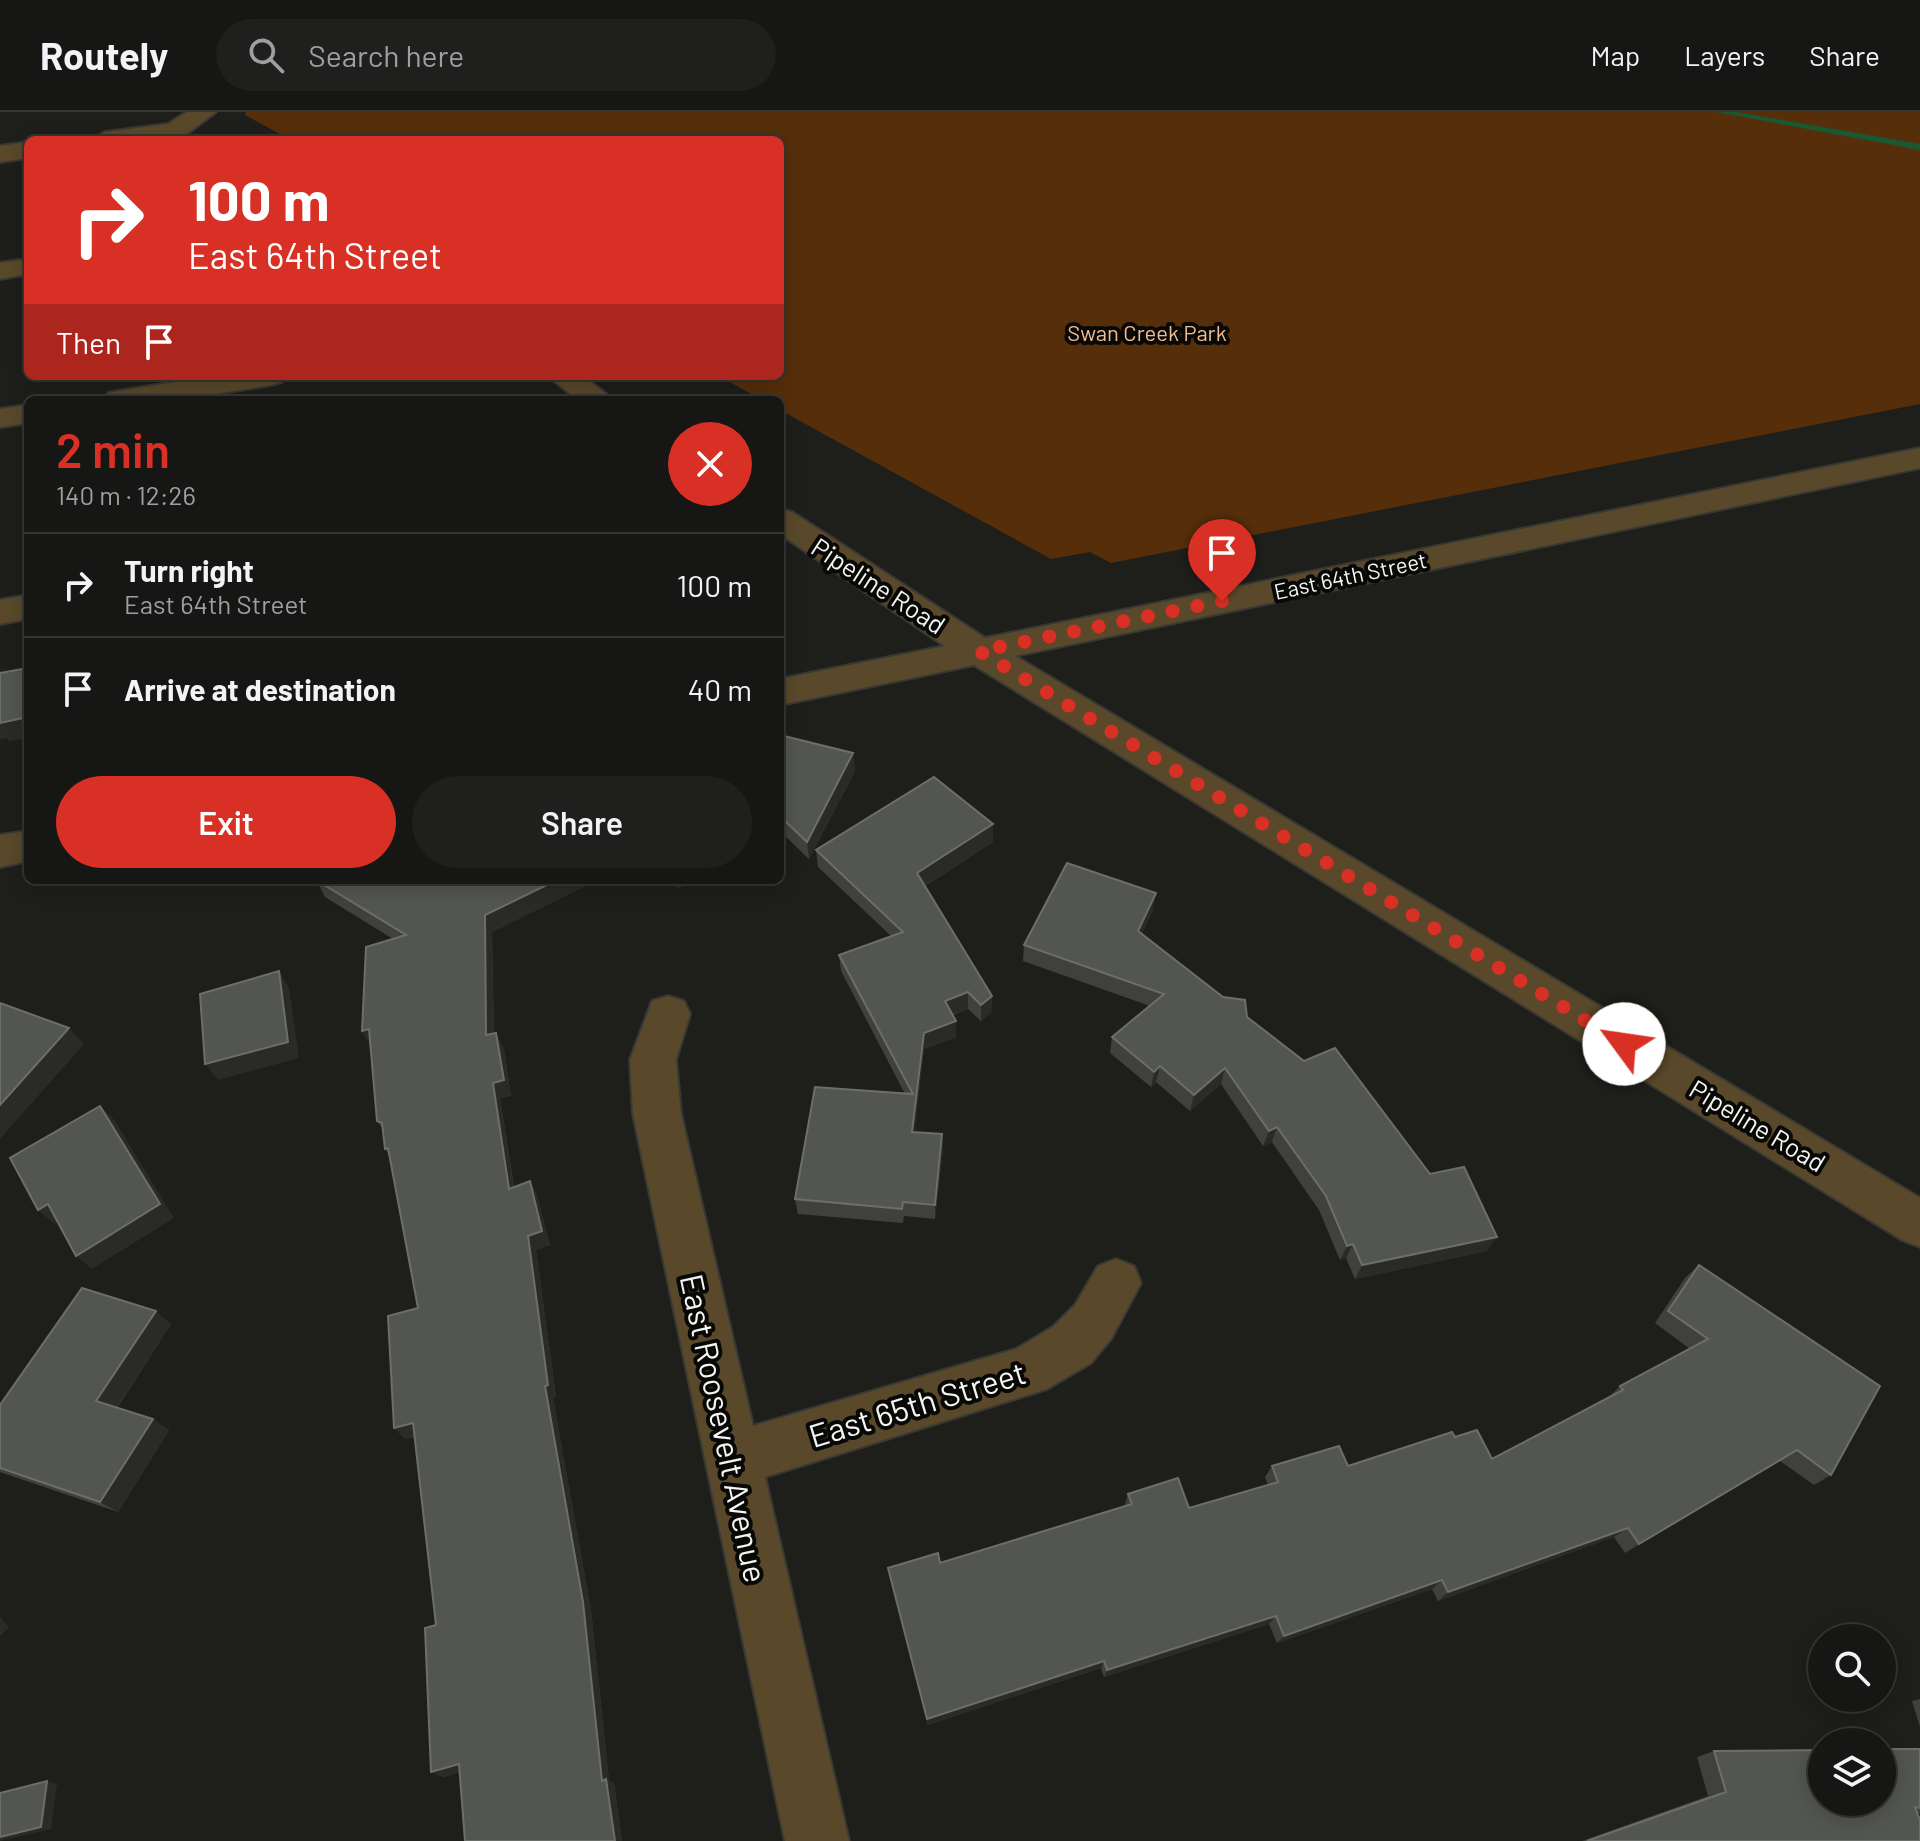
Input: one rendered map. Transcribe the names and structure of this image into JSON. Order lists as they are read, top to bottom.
{
  "streets": {
    "street": [
      "East 64th Street",
      "Pipeline Road",
      "East 65th Street",
      "East Roosevelt Avenue"
    ]
  },
  "crossings": [
    ["East 64th Street", "Pipeline Road"],
    ["East 65th Street", "East Roosevelt Avenue"]
  ],
  "parks": ["Swan Creek Park"],
  "page": {
    "header": "Routely",
    "search": "Search here",
    "nav": ["Map", "Layers", "Share"],
    "turn": ["100 m", "East 64th Street"],
    "then": "Then",
    "heading": ["2 min", "140 m · 12:26"],
    "list": [
      {
        "name": "Turn right",
        "note": "East 64th Street",
        "value": "100 m"
      },
      {
        "name": "Arrive at destination",
        "value": "40 m"
      }
    ],
    "buttons": ["Exit", "Share"]
  }
}
